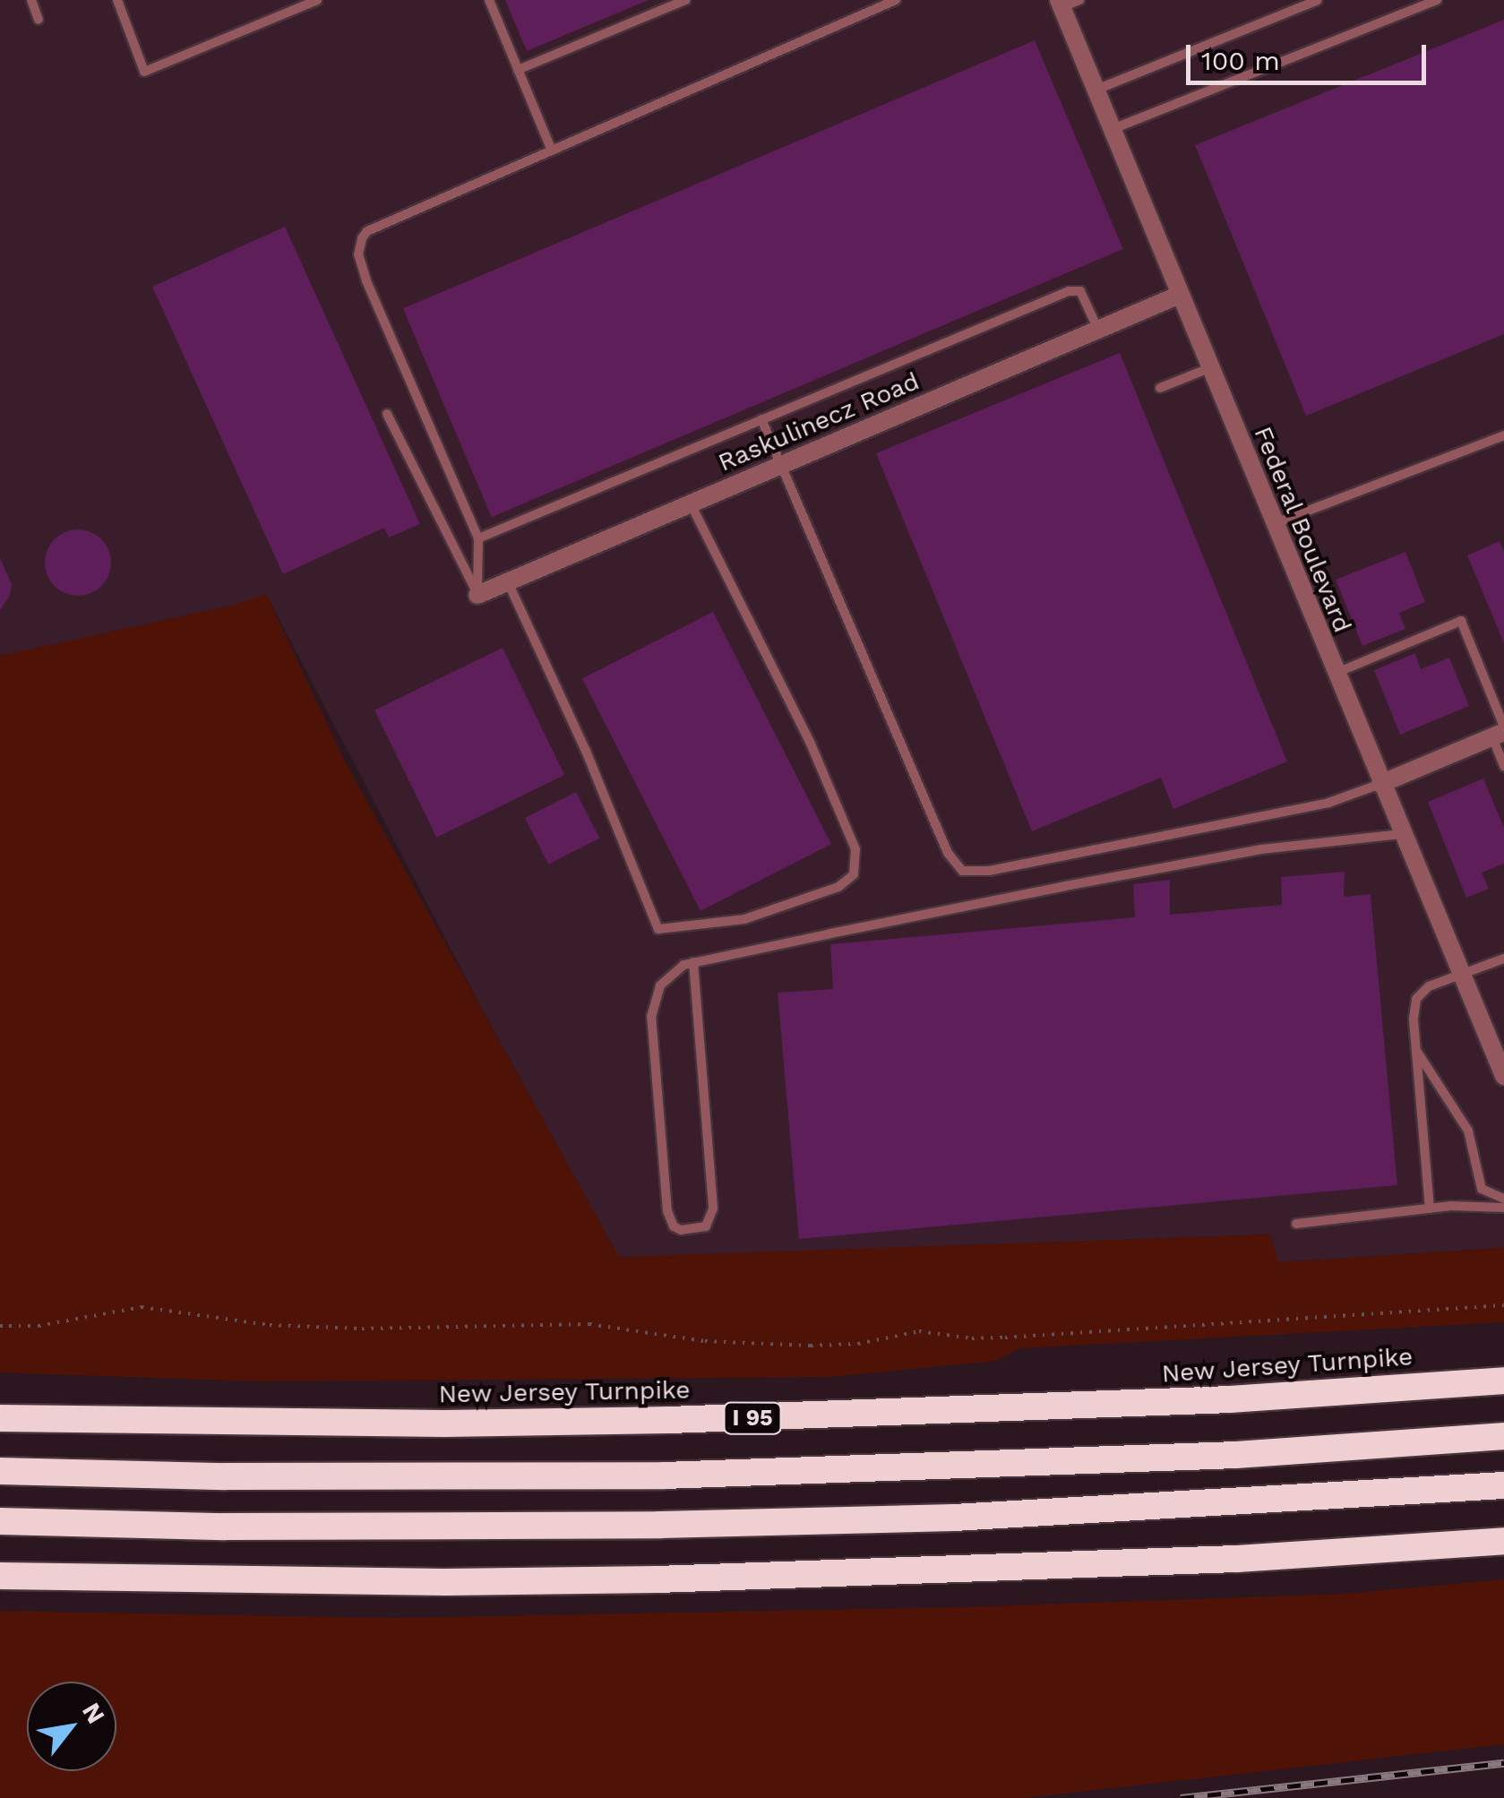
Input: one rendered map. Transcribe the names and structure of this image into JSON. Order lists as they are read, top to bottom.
{
  "streets": {
    "highway": ["New Jersey Turnpike", "I 95"],
    "street": ["Raskulinecz Road", "Federal Boulevard"]
  },
  "crossings": [
    ["Raskulinecz Road", "Federal Boulevard"]
  ],
  "scale_bar": "100 m",
  "north": "top right"
}
